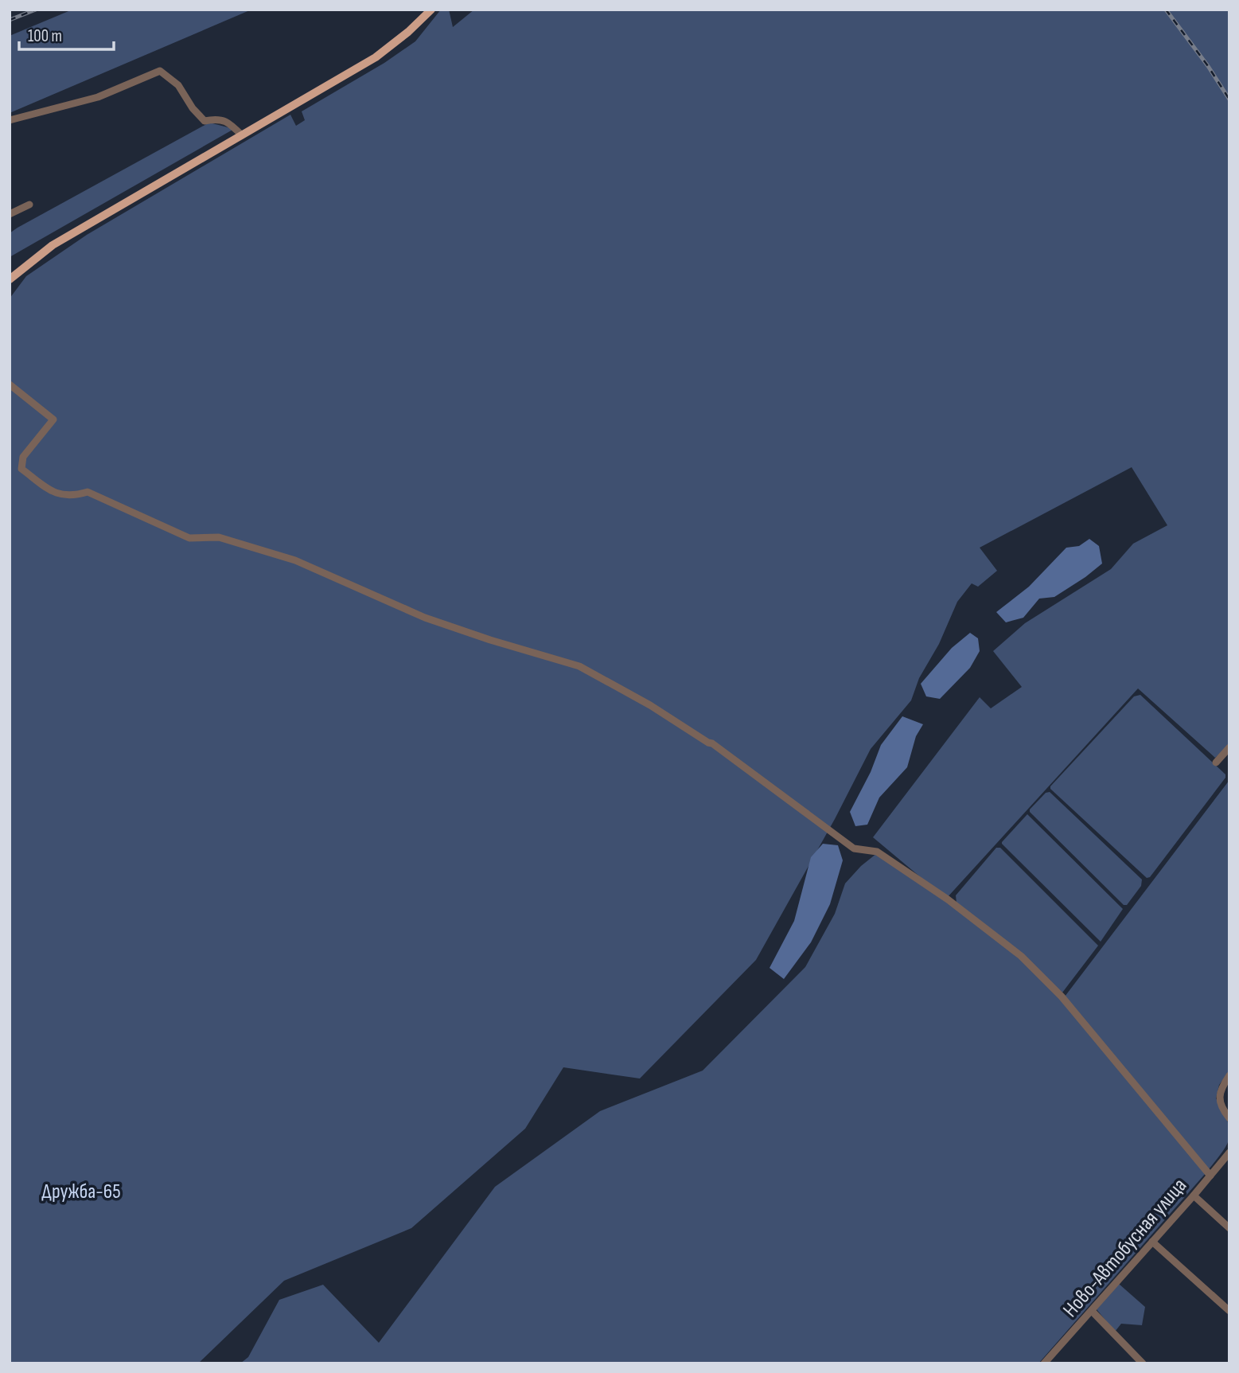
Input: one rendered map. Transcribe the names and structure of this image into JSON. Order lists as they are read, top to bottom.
{
  "streets": {
    "street": ["Ново-Автобусная улица"]
  },
  "parks": ["Дружба-65"],
  "scale_bar": "100 m"
}
